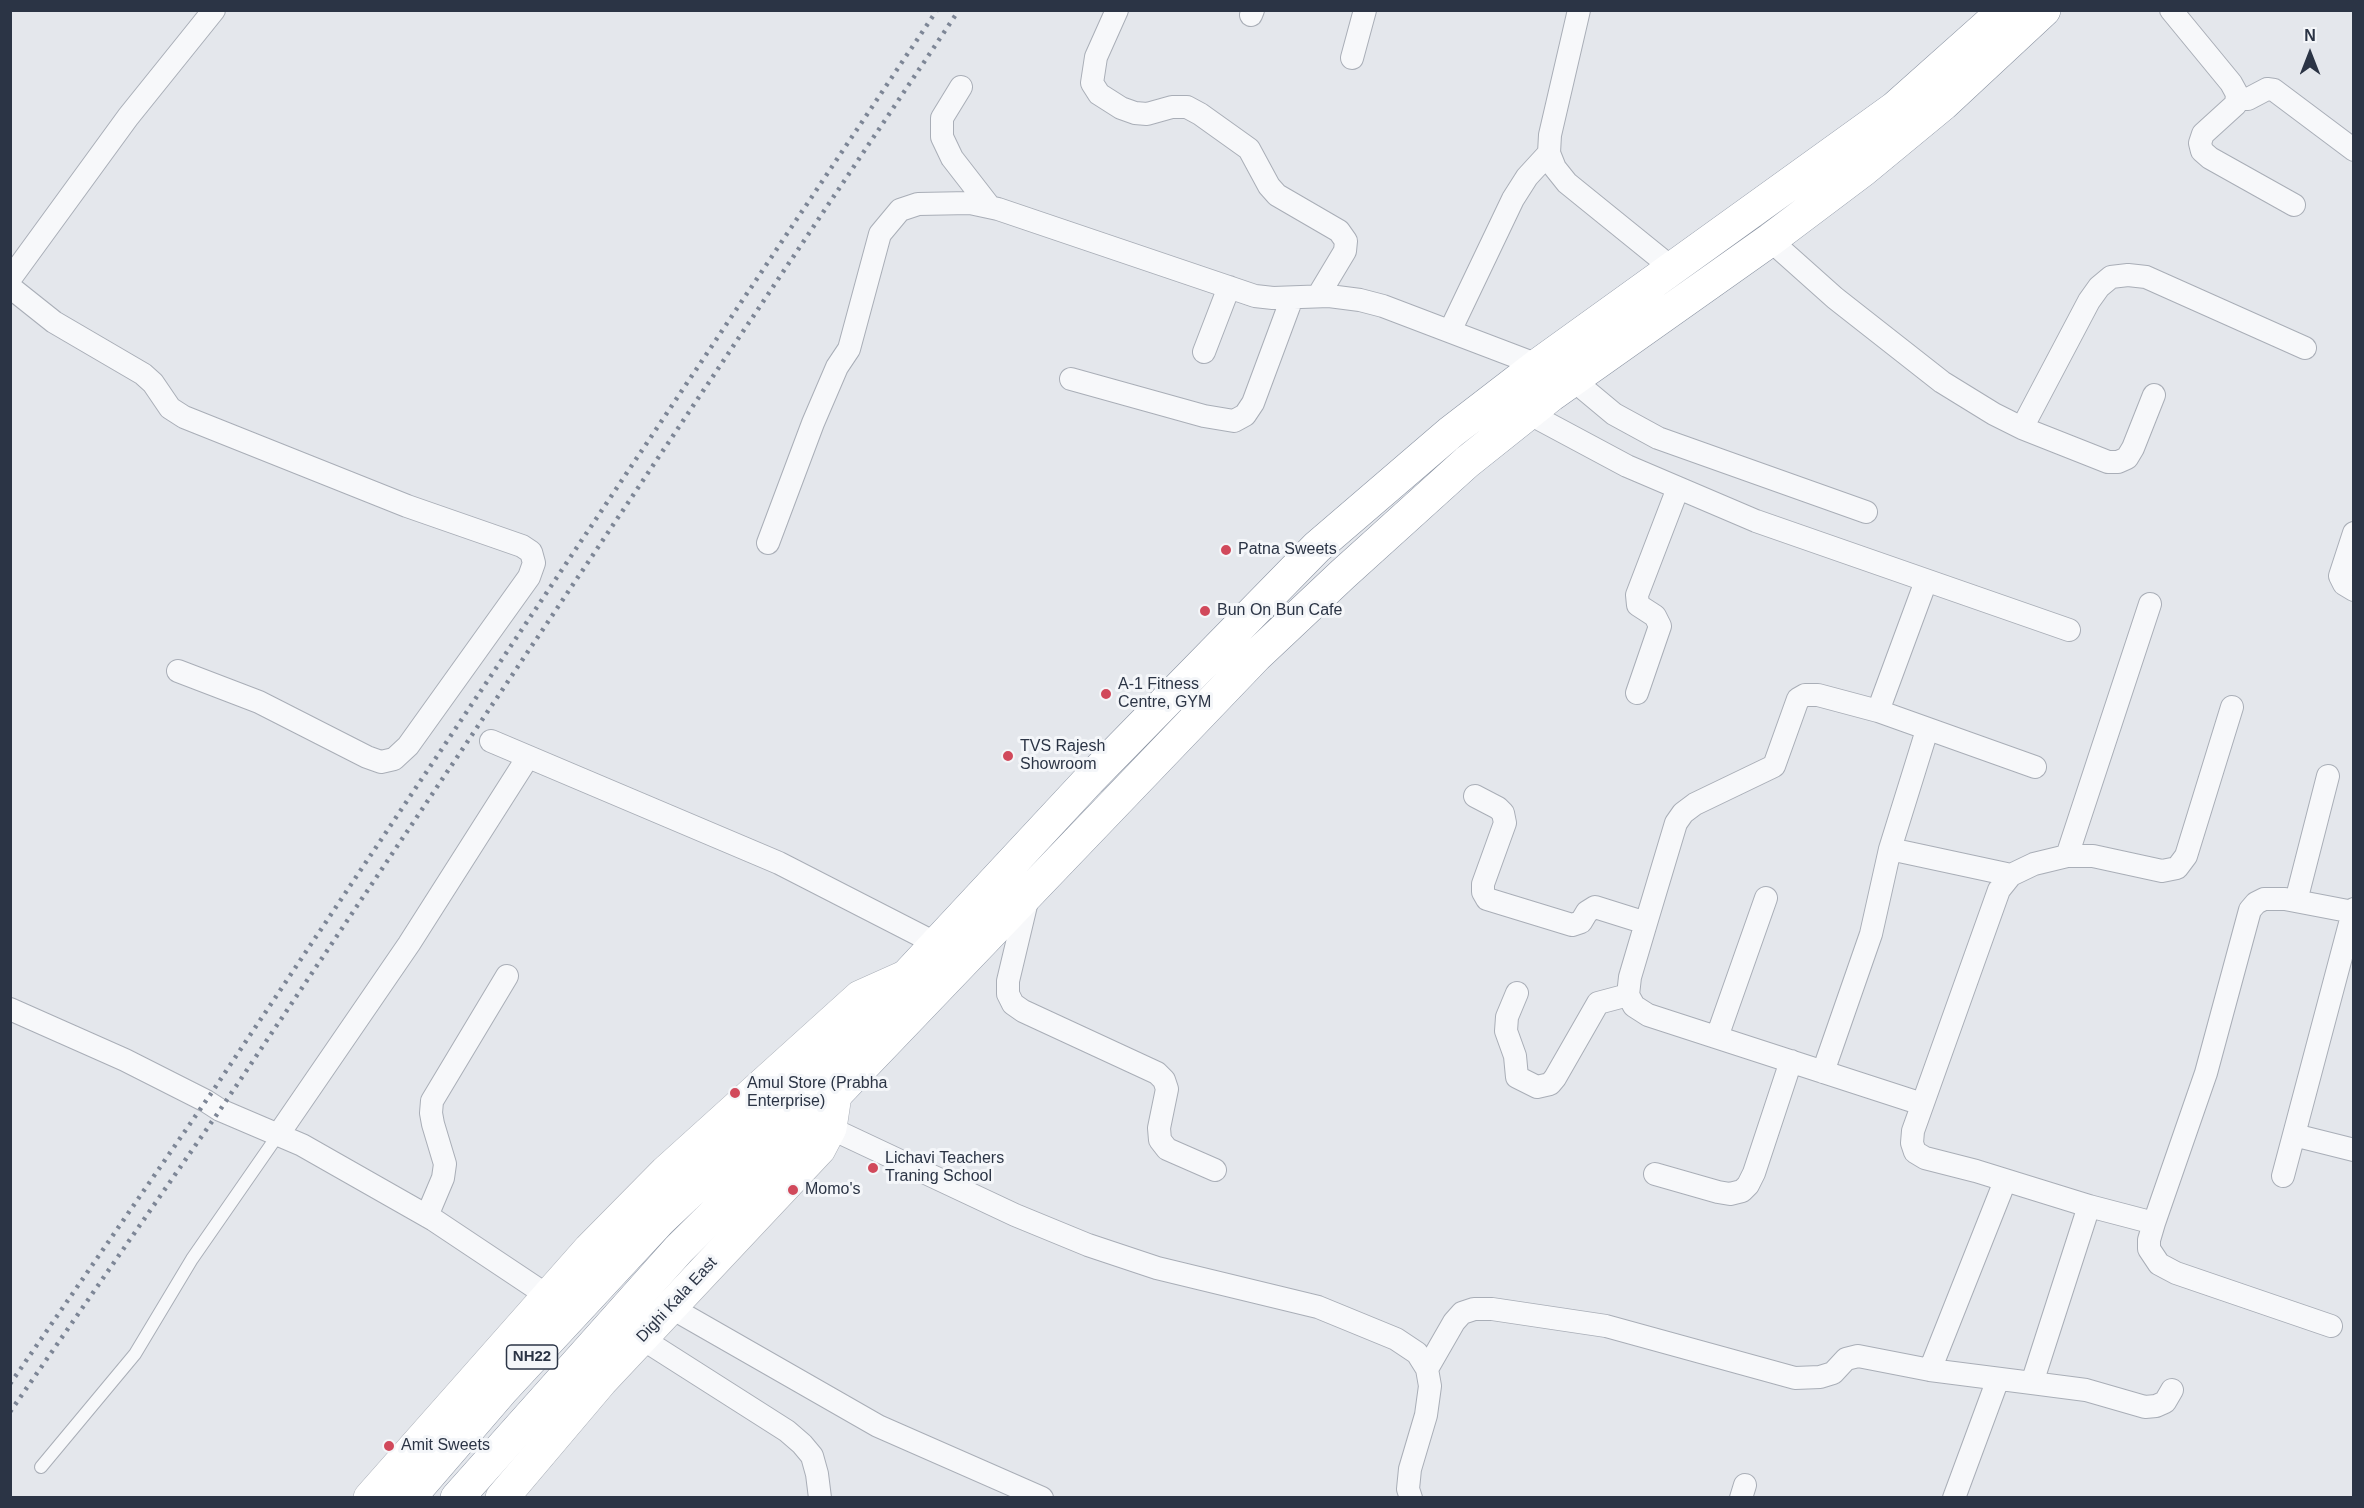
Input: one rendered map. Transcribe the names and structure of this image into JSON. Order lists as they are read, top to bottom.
{
  "streets": {
    "main road": ["Dighi Kala East", "NH22"]
  },
  "crossings": [
    ["Dighi Kala East", "NH22"]
  ],
  "places": [
    "Patna Sweets",
    "Bun On Bun Cafe",
    "A-1 Fitness Centre, GYM",
    "TVS Rajesh Showroom",
    "Amul Store (Prabha Enterprise)",
    "Lichavi Teachers Traning School",
    "Momo's",
    "Amit Sweets"
  ],
  "north": "top"
}
